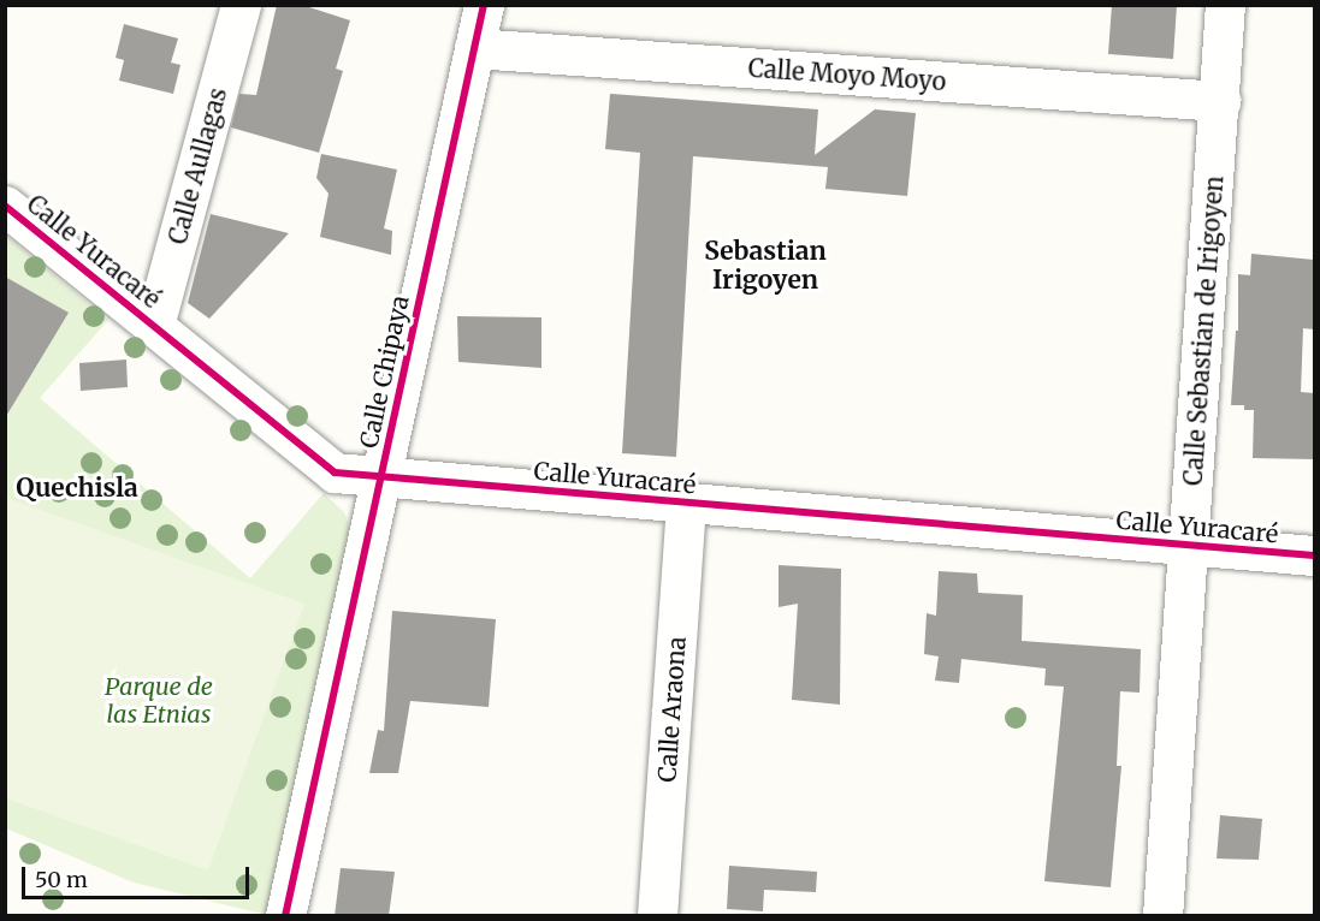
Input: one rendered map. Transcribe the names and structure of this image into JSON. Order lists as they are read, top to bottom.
{
  "streets": {
    "street": [
      "Calle Moyo Moyo",
      "Calle Aullagas",
      "Calle Yuracaré",
      "Calle Sebastian de Irigoyen",
      "Calle Chipaya",
      "Calle Araona"
    ]
  },
  "crossings": [
    ["Calle Moyo Moyo", "Calle Sebastian de Irigoyen"],
    ["Calle Moyo Moyo", "Calle Chipaya"],
    ["Calle Aullagas", "Calle Yuracaré"],
    ["Calle Yuracaré", "Calle Sebastian de Irigoyen"],
    ["Calle Yuracaré", "Calle Chipaya"],
    ["Calle Yuracaré", "Calle Araona"]
  ],
  "districts": ["Sebastian Irigoyen", "Quechisla"],
  "parks": ["Parque de las Etnias"],
  "scale_bar": "50 m"
}
